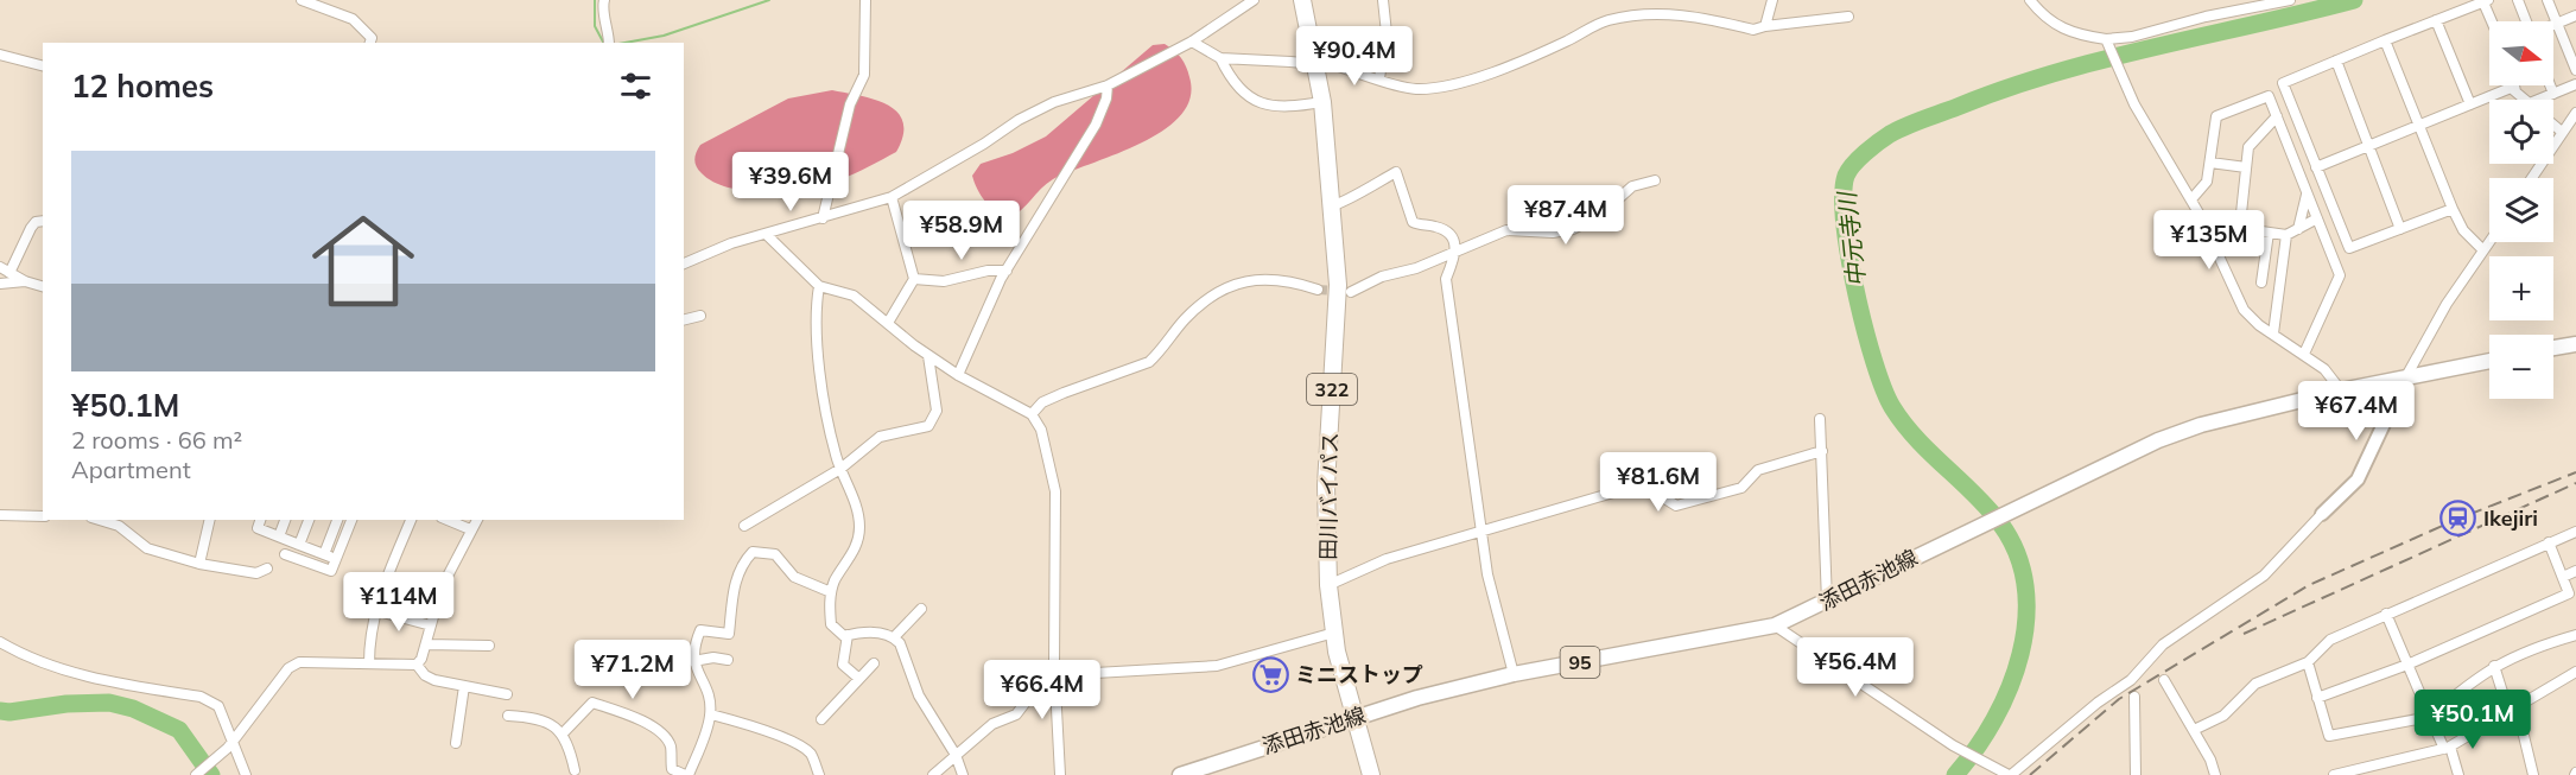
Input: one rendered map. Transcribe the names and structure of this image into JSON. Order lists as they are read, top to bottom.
{
  "streets": {
    "highway": ["322", "田川バイパス"],
    "main road": ["添田赤池線", "95"]
  },
  "crossings": [
    ["田川バイパス", "添田赤池線"]
  ],
  "water": ["中元寺川"],
  "places": {
    "station": ["Ikejiri"],
    "supermarket": ["ミニストップ"]
  },
  "north": "right",
  "page": {
    "map_buttons": ["+", "−"],
    "price": [
      "¥90.4M",
      "¥39.6M",
      "¥87.4M",
      "¥58.9M",
      "¥135M",
      "¥67.4M",
      "¥81.6M",
      "¥114M",
      "¥56.4M",
      "¥71.2M",
      "¥66.4M",
      "¥50.1M"
    ],
    "heading": "12 homes",
    "list": [
      {
        "name": "¥50.1M",
        "note": "2 rooms · 66 m² · Apartment"
      }
    ]
  }
}
